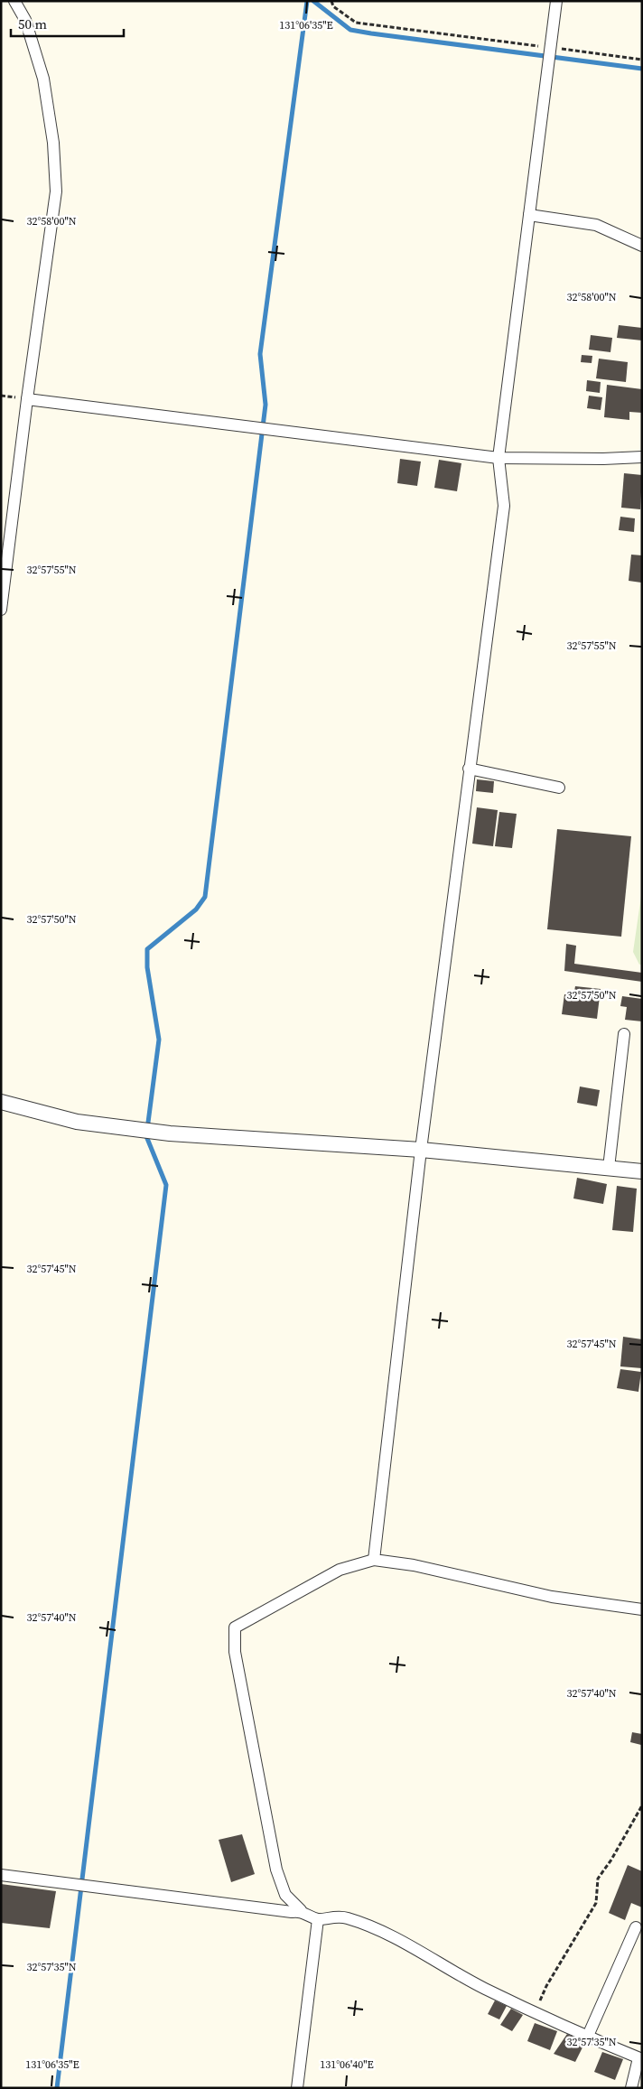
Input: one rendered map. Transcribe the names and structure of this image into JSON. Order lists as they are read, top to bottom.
{
  "scale_bar": "50 m",
  "coordinates": [
    "131°06'35\"E",
    "32°58'00\"N",
    "32°57'55\"N",
    "32°57'50\"N",
    "32°57'45\"N",
    "32°57'40\"N",
    "32°57'35\"N",
    "131°06'40\"E"
  ]
}
